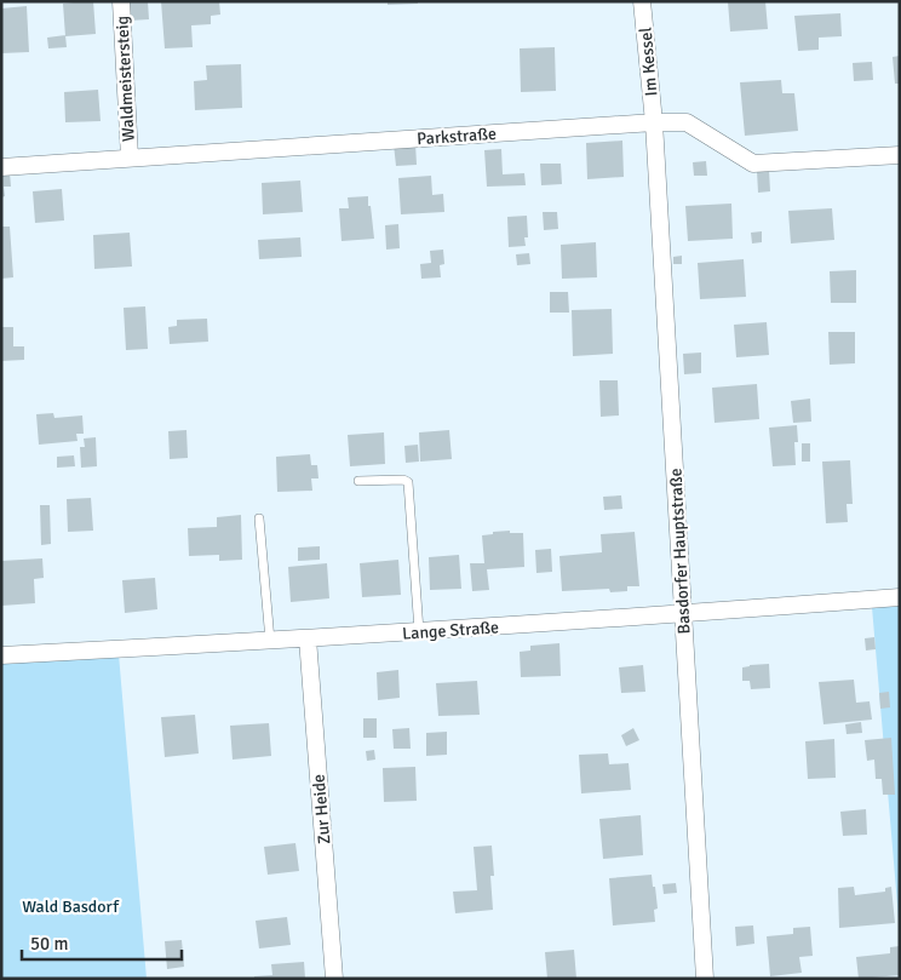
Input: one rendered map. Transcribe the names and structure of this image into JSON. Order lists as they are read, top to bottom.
{
  "streets": {
    "street": [
      "Im Kessel",
      "Waldmeistersteig",
      "Parkstraße",
      "Basdorfer Hauptstraße",
      "Lange Straße",
      "Zur Heide"
    ]
  },
  "crossings": [
    ["Im Kessel", "Parkstraße"],
    ["Im Kessel", "Basdorfer Hauptstraße"],
    ["Waldmeistersteig", "Parkstraße"],
    ["Parkstraße", "Basdorfer Hauptstraße"],
    ["Basdorfer Hauptstraße", "Lange Straße"],
    ["Lange Straße", "Zur Heide"]
  ],
  "parks": ["Wald Basdorf"],
  "scale_bar": "50 m"
}
